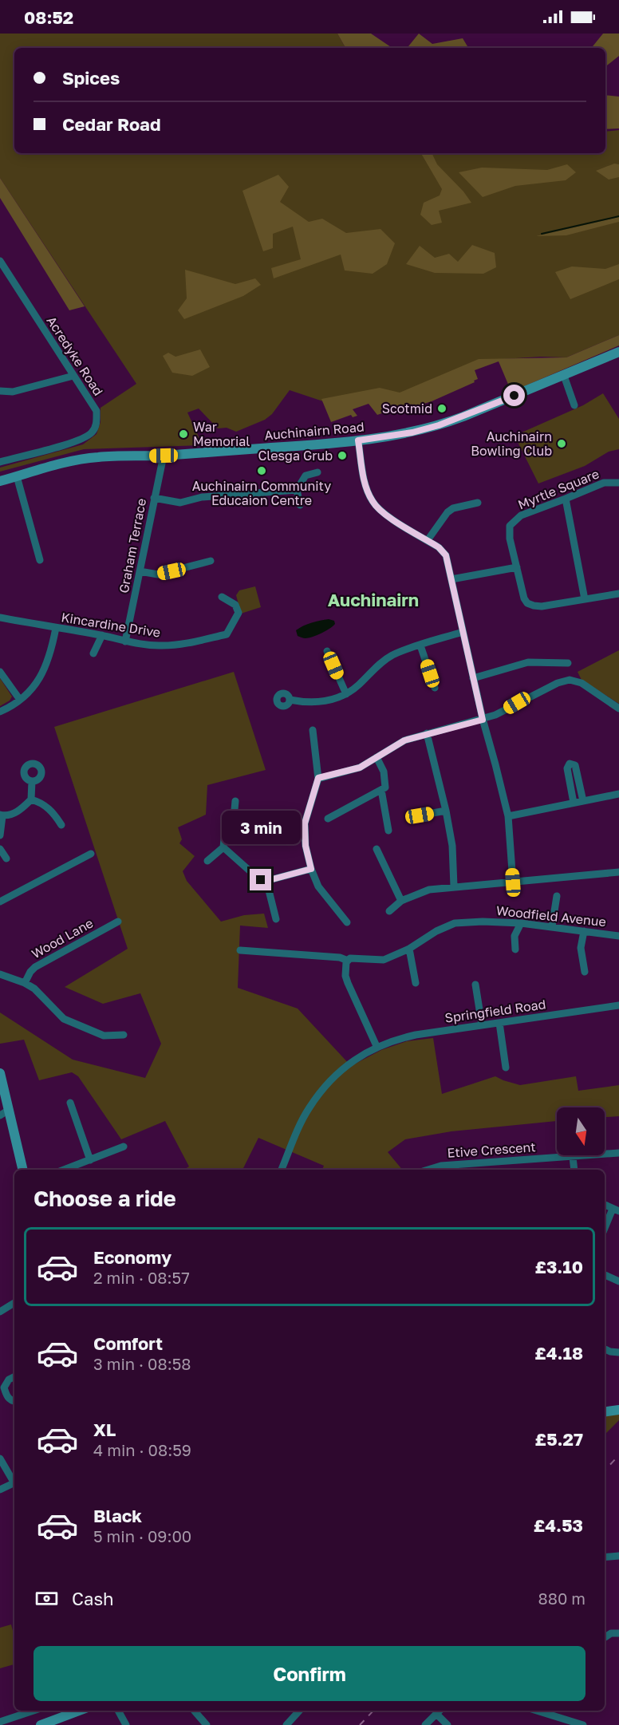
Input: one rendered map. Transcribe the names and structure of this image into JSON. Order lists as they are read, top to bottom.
{
  "streets": {
    "main road": ["Auchinairn Road"],
    "street": [
      "Acredyke Road",
      "Myrtle Square",
      "Graham Terrace",
      "Kincardine Drive",
      "Woodfield Avenue",
      "Wood Lane",
      "Springfield Road",
      "Etive Crescent"
    ]
  },
  "crossings": [
    ["Auchinairn Road", "Graham Terrace"],
    ["Graham Terrace", "Kincardine Drive"]
  ],
  "districts": ["Auchinairn"],
  "places": [
    "Scotmid",
    "War Memorial",
    "Auchinairn Bowling Club",
    "Clesga Grub",
    "Auchinairn Community Educaion Centre"
  ],
  "north": "bottom",
  "page": {
    "status": "08:52",
    "banner": ["Spices", "Cedar Road"],
    "bubble": "3 min",
    "heading": "Choose a ride",
    "list": [
      {
        "name": "Economy",
        "note": "2 min · 08:57",
        "value": "£3.10"
      },
      {
        "name": "Comfort",
        "note": "3 min · 08:58",
        "value": "£4.18"
      },
      {
        "name": "XL",
        "note": "4 min · 08:59",
        "value": "£5.27"
      },
      {
        "name": "Black",
        "note": "5 min · 09:00",
        "value": "£4.53"
      }
    ],
    "pay": ["Cash", "880 m"],
    "buttons": "Confirm"
  }
}
